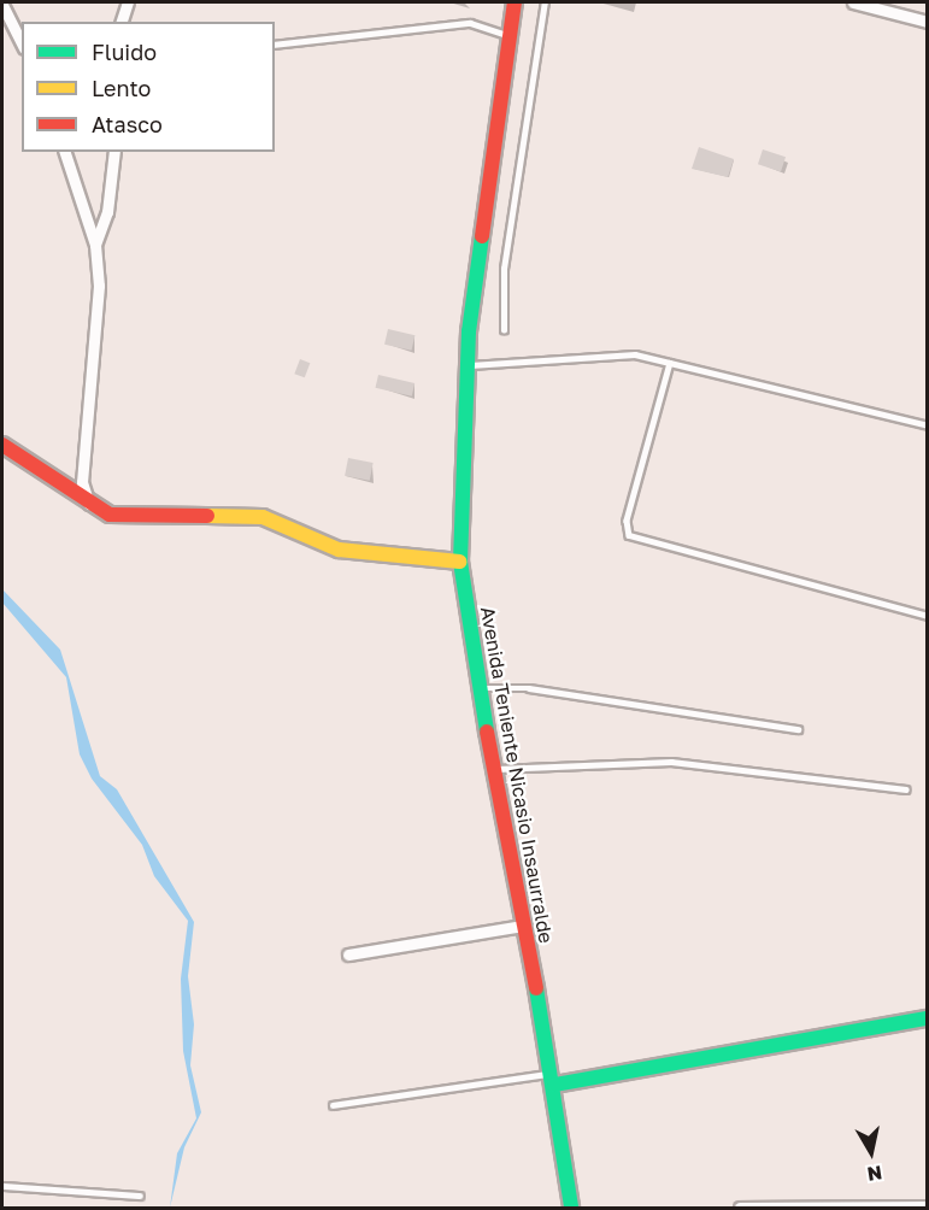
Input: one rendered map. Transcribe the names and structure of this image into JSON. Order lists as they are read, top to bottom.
{
  "streets": {
    "main road": ["Avenida Teniente Nicasio Insaurralde"]
  },
  "legend": ["Fluido", "Lento", "Atasco"],
  "north": "bottom"
}
